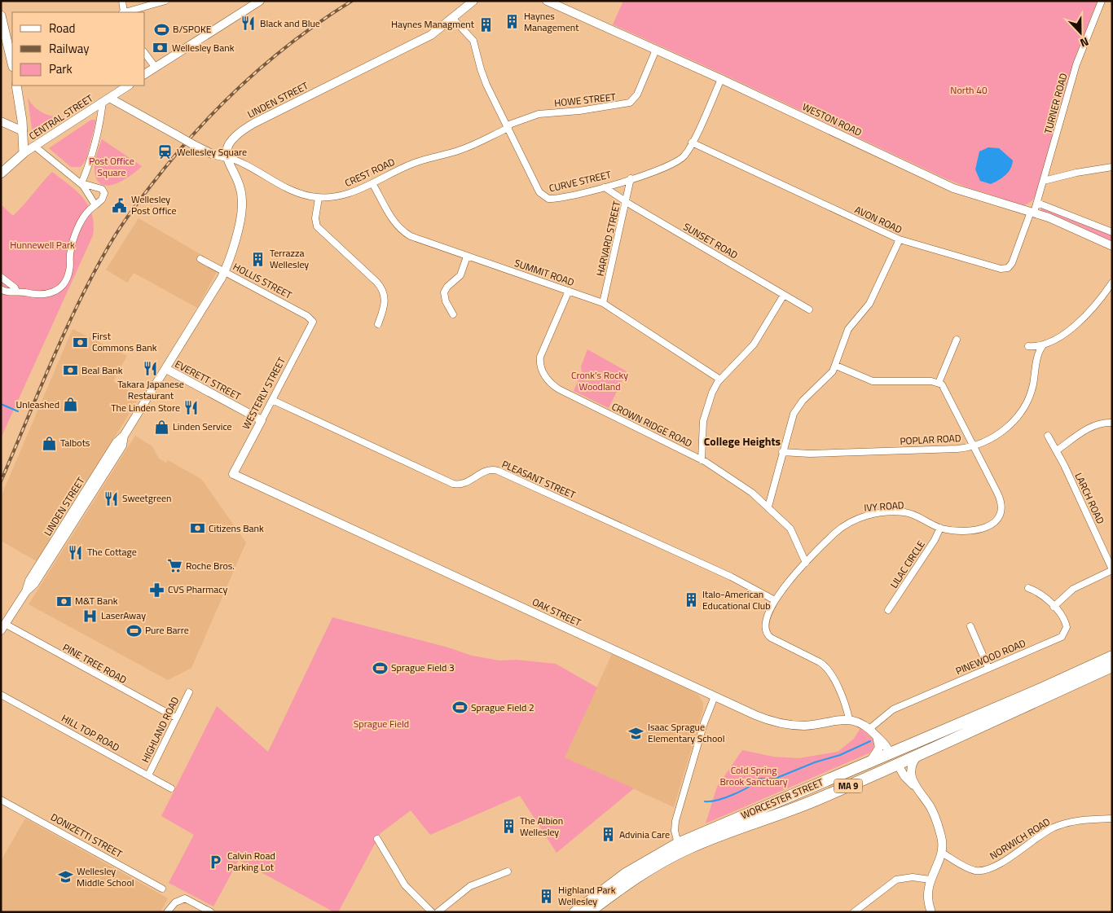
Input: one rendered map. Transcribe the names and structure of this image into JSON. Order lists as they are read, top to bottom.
{
  "streets": {
    "highway": ["MA 9", "WORCESTER STREET"],
    "street": [
      "LINDEN STREET",
      "HOWE STREET",
      "TURNER ROAD",
      "CENTRAL STREET",
      "WESTON ROAD",
      "CREST ROAD",
      "CURVE STREET",
      "AVON ROAD",
      "HARVARD STREET",
      "SUNSET ROAD",
      "SUMMIT ROAD",
      "HOLLIS STREET",
      "EVERETT STREET",
      "WESTERLY STREET",
      "CROWN RIDGE ROAD",
      "POPLAR ROAD",
      "PLEASANT STREET",
      "LARCH ROAD",
      "IVY ROAD",
      "LILAC CIRCLE",
      "OAK STREET",
      "PINEWOOD ROAD",
      "PINE TREE ROAD",
      "HIGHLAND ROAD",
      "HILL TOP ROAD",
      "DONIZETTI STREET",
      "NORWICH ROAD"
    ]
  },
  "crossings": [
    ["LINDEN STREET", "CREST ROAD"],
    ["LINDEN STREET", "CURVE STREET"],
    ["LINDEN STREET", "HOLLIS STREET"],
    ["LINDEN STREET", "EVERETT STREET"],
    ["LINDEN STREET", "PINE TREE ROAD"],
    ["HOWE STREET", "WESTON ROAD"],
    ["HOWE STREET", "CREST ROAD"],
    ["HOWE STREET", "CURVE STREET"],
    ["TURNER ROAD", "WESTON ROAD"],
    ["TURNER ROAD", "AVON ROAD"],
    ["CENTRAL STREET", "CREST ROAD"],
    ["WESTON ROAD", "CURVE STREET"],
    ["WESTON ROAD", "AVON ROAD"],
    ["CREST ROAD", "CURVE STREET"],
    ["CREST ROAD", "SUMMIT ROAD"],
    ["CURVE STREET", "AVON ROAD"],
    ["CURVE STREET", "HARVARD STREET"],
    ["CURVE STREET", "SUNSET ROAD"],
    ["HARVARD STREET", "SUNSET ROAD"],
    ["HARVARD STREET", "SUMMIT ROAD"],
    ["SUMMIT ROAD", "CROWN RIDGE ROAD"],
    ["HOLLIS STREET", "WESTERLY STREET"],
    ["EVERETT STREET", "WESTERLY STREET"],
    ["WESTERLY STREET", "PLEASANT STREET"],
    ["WESTERLY STREET", "OAK STREET"],
    ["CROWN RIDGE ROAD", "IVY ROAD"],
    ["POPLAR ROAD", "IVY ROAD"],
    ["PLEASANT STREET", "IVY ROAD"],
    ["IVY ROAD", "LILAC CIRCLE"],
    ["IVY ROAD", "OAK STREET"],
    ["OAK STREET", "PINEWOOD ROAD"],
    ["OAK STREET", "WORCESTER STREET"],
    ["PINE TREE ROAD", "HIGHLAND ROAD"],
    ["HIGHLAND ROAD", "HILL TOP ROAD"]
  ],
  "districts": ["College Heights"],
  "parks": [
    "North 40",
    "Post Office Square",
    "Hunnewell Park",
    "Cronk's Rocky Woodland",
    "Sprague Field",
    "Cold Spring Brook Sanctuary"
  ],
  "places": {
    "building": [
      "Haynes Management",
      "Haynes Managment",
      "Terrazza Wellesley",
      "Italo-American Educational Club",
      "The Albion Wellesley",
      "Advinia Care",
      "Highland Park Wellesley"
    ],
    "restaurant": [
      "Black and Blue",
      "Takara Japanese Restaurant",
      "The Linden Store",
      "Sweetgreen",
      "The Cottage"
    ],
    "sports": [
      "B/SPOKE",
      "Pure Barre",
      "Sprague Field 3",
      "Sprague Field 2"
    ],
    "bank": [
      "Wellesley Bank",
      "First Commons Bank",
      "Beal Bank",
      "Citizens Bank",
      "M&T Bank"
    ],
    "station": ["Wellesley Square"],
    "public building": ["Wellesley Post Office"],
    "shop": ["Unleashed", "Linden Service", "Talbots"],
    "supermarket": ["Roche Bros."],
    "pharmacy": ["CVS Pharmacy"],
    "hospital": ["LaserAway"],
    "school or university": ["Isaac Sprague Elementary School", "Wellesley Middle School"],
    "parking": ["Calvin Road Parking Lot"]
  },
  "legend": ["Road", "Railway", "Park"],
  "north": "bottom"
}
